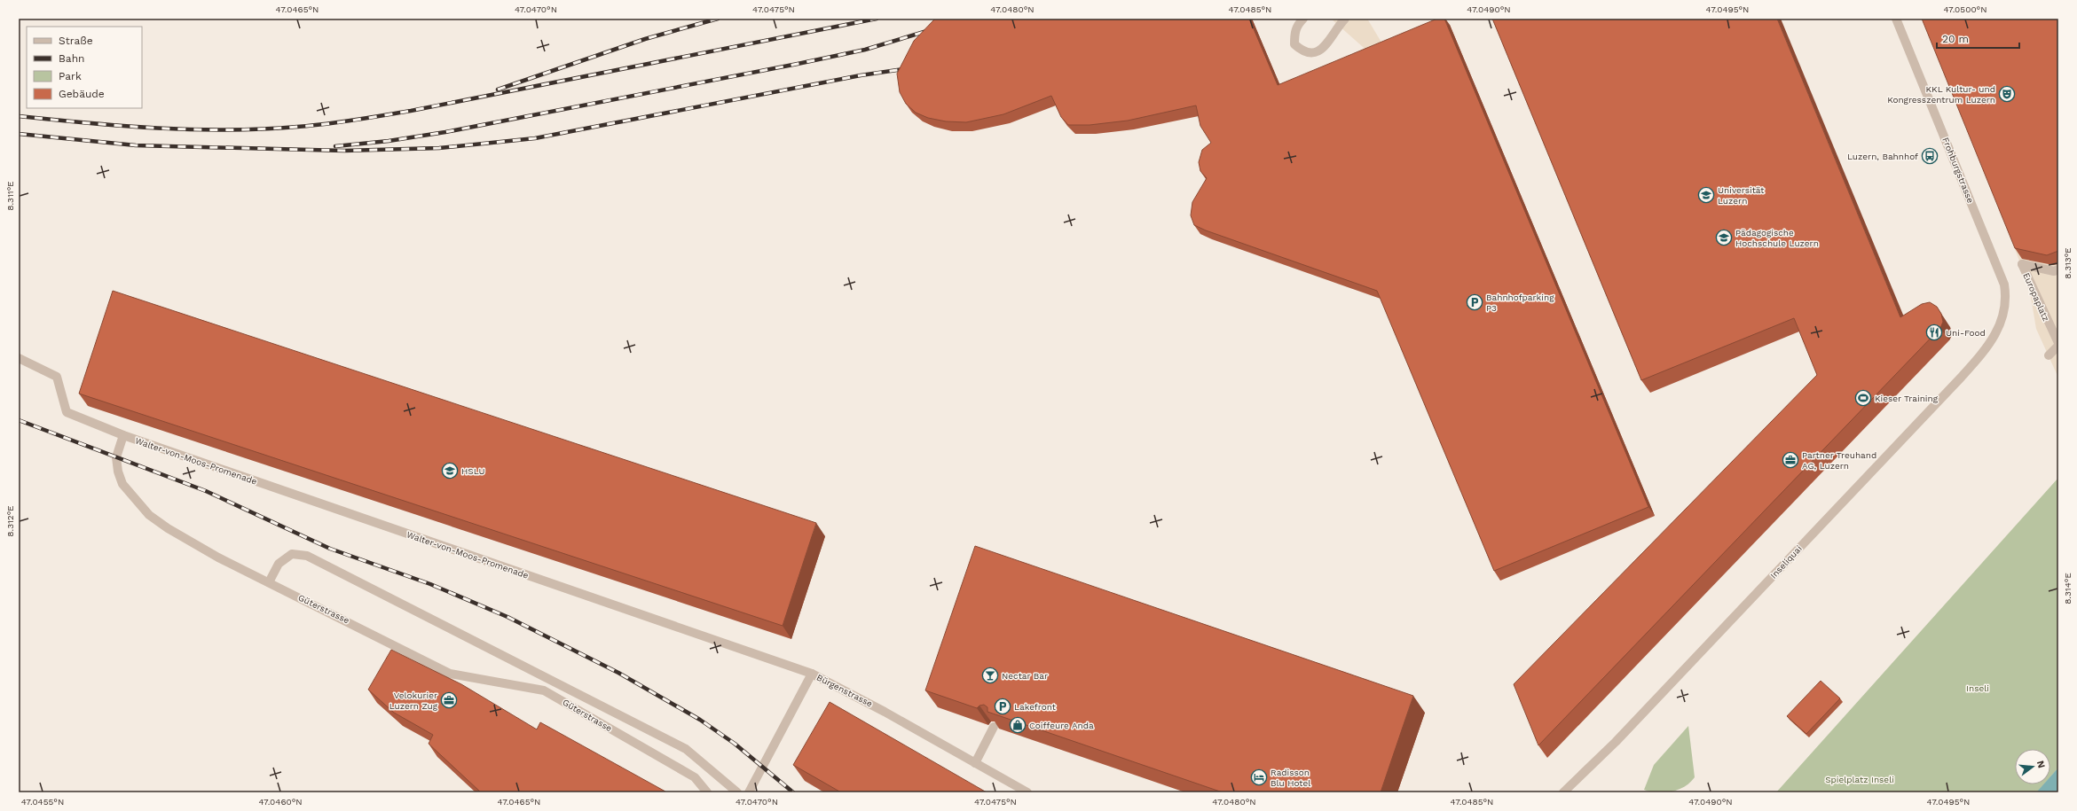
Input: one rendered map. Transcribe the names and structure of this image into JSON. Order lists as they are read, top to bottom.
{
  "streets": {
    "street": [
      "Frohburgstrasse",
      "Europaplatz",
      "Walter-von-Moos-Promenade",
      "Inseliquai",
      "Güterstrasse",
      "Bürgenstrasse"
    ]
  },
  "crossings": [
    ["Frohburgstrasse", "Inseliquai"],
    ["Walter-von-Moos-Promenade", "Güterstrasse"],
    ["Walter-von-Moos-Promenade", "Bürgenstrasse"]
  ],
  "parks": ["Inseli", "Spielplatz Inseli"],
  "places": {
    "theatre": ["KKL Kultur- und Kongresszentrum Luzern"],
    "bus stop": ["Luzern, Bahnhof"],
    "school or university": ["Universität Luzern", "Pädagogische Hochschule Luzern", "HSLU"],
    "parking": ["Bahnhofparking P3", "Lakefront"],
    "restaurant": ["Uni-Food"],
    "sports": ["Kieser Training"],
    "office": ["Partner Treuhand AG, Luzern", "Velokurier Luzern Zug"],
    "bar": ["Nectar Bar"],
    "shop": ["Coiffeure Anda"],
    "hotel": ["Radisson Blu Hotel"]
  },
  "legend": [
    "Straße",
    "Bahn",
    "Park",
    "Gebäude"
  ],
  "scale_bar": "20 m",
  "north": "right",
  "coordinates": [
    "47.0465°N",
    "47.0470°N",
    "47.0475°N",
    "47.0480°N",
    "47.0485°N",
    "47.0490°N",
    "47.0495°N",
    "47.0500°N",
    "8.311°E",
    "8.313°E",
    "8.312°E",
    "8.314°E",
    "47.0455°N",
    "47.0460°N"
  ]
}
